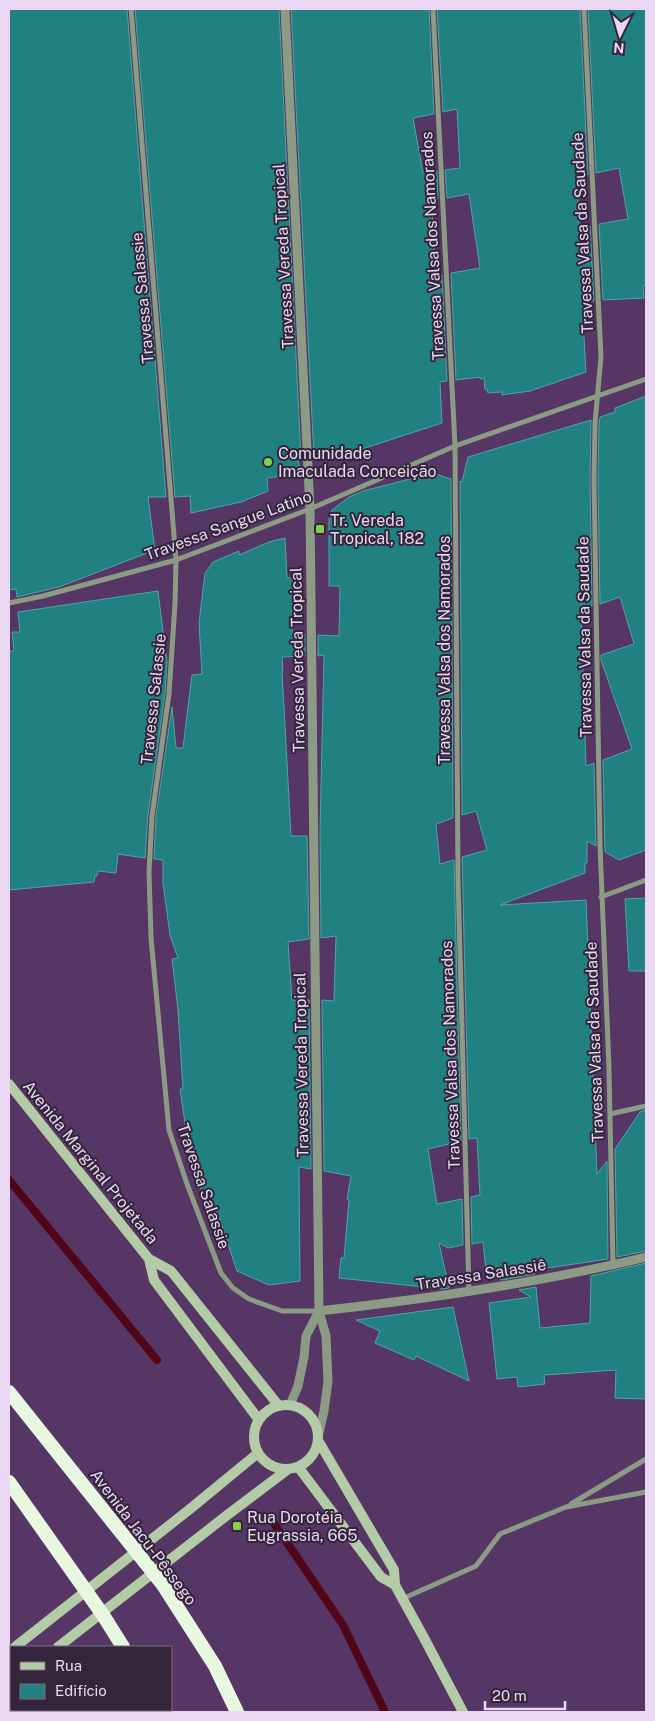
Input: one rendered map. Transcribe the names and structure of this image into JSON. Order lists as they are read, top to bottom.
{
  "streets": {
    "highway": ["Avenida Jacu-Pêssego"],
    "main road": ["Avenida Marginal Projetada"],
    "street": [
      "Travessa Valsa da Saudade",
      "Travessa Valsa dos Namorados",
      "Travessa Vereda Tropical",
      "Travessa Salassie",
      "Travessa Sangue Latino",
      "Travessa Salassiê"
    ]
  },
  "crossings": [
    ["Travessa Valsa da Saudade", "Travessa Sangue Latino"],
    ["Travessa Valsa da Saudade", "Travessa Salassiê"],
    ["Travessa Valsa dos Namorados", "Travessa Sangue Latino"],
    ["Travessa Valsa dos Namorados", "Travessa Salassiê"],
    ["Travessa Vereda Tropical", "Travessa Salassie"],
    ["Travessa Vereda Tropical", "Travessa Sangue Latino"],
    ["Travessa Vereda Tropical", "Avenida Marginal Projetada"],
    ["Travessa Vereda Tropical", "Travessa Salassiê"],
    ["Travessa Salassie", "Travessa Sangue Latino"],
    ["Travessa Salassie", "Travessa Salassiê"]
  ],
  "places": {
    "other": ["Comunidade Imaculada Conceição"],
    "transit": ["Tr. Vereda Tropical, 182", "Rua Dorotéia Eugrassia, 665"]
  },
  "legend": ["Rua", "Edifício"],
  "scale_bar": "20 m",
  "north": "bottom"
}
